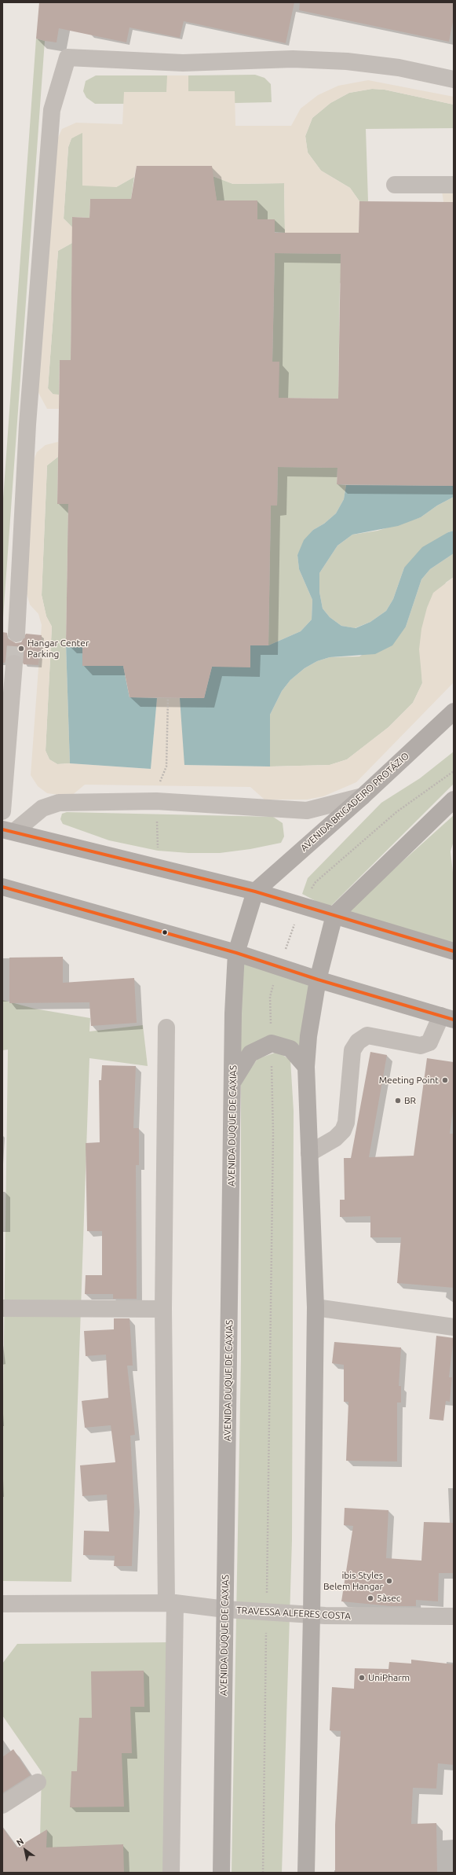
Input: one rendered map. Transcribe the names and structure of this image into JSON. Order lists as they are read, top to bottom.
{
  "streets": {
    "main road": ["AVENIDA BRIGADEIRO PROTÁZIO", "AVENIDA DUQUE DE CAXIAS"],
    "street": ["TRAVESSA ALFERES COSTA"]
  },
  "crossings": [
    ["AVENIDA BRIGADEIRO PROTÁZIO", "AVENIDA DUQUE DE CAXIAS"],
    ["AVENIDA DUQUE DE CAXIAS", "TRAVESSA ALFERES COSTA"]
  ],
  "places": [
    "Hangar Center Parking",
    "Meeting Point",
    "BR",
    "ibis Styles Belem Hangar",
    "5àsec",
    "UniPharm"
  ],
  "north": "top left"
}
